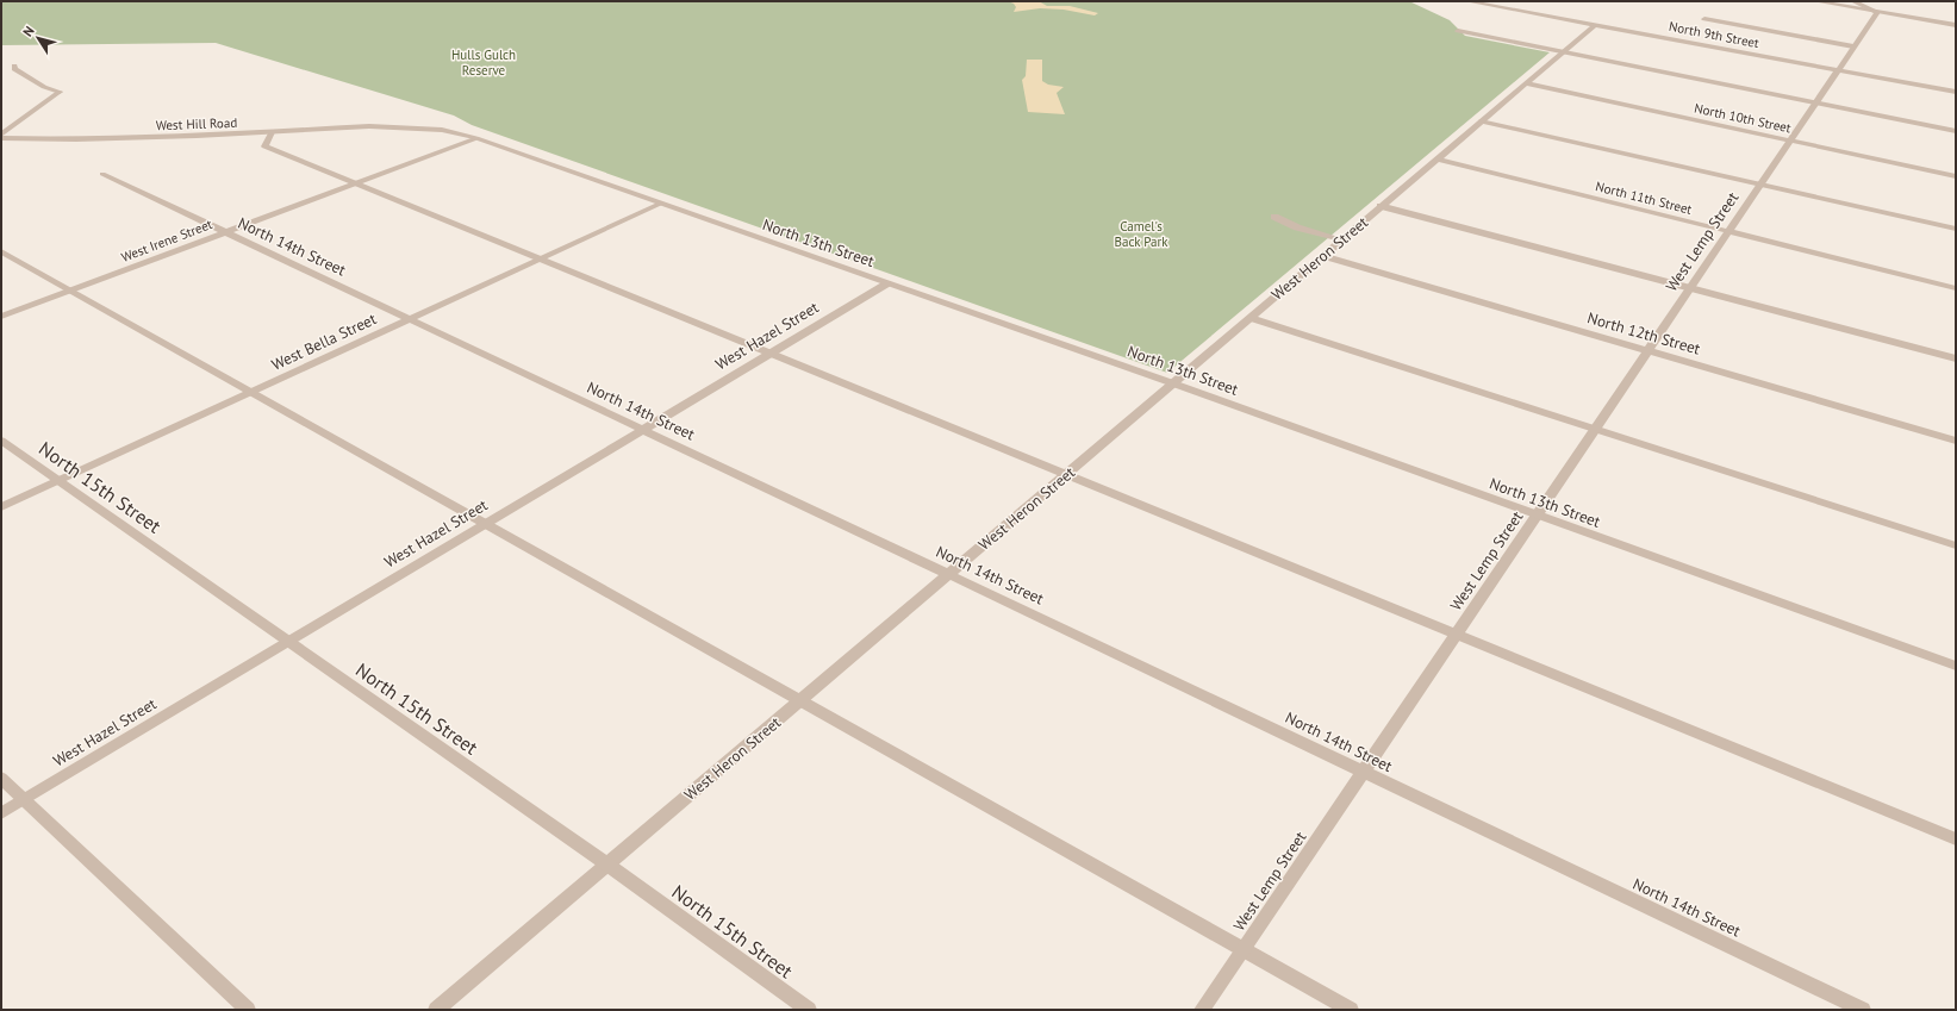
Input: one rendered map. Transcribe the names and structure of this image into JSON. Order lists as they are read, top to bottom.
{
  "streets": {
    "street": [
      "North 9th Street",
      "North 10th Street",
      "West Hill Road",
      "North 11th Street",
      "West Irene Street",
      "West Lemp Street",
      "North 13th Street",
      "North 14th Street",
      "West Heron Street",
      "North 12th Street",
      "West Hazel Street",
      "West Bella Street",
      "North 15th Street"
    ]
  },
  "crossings": [
    ["North 9th Street", "West Lemp Street"],
    ["North 9th Street", "West Heron Street"],
    ["North 10th Street", "West Lemp Street"],
    ["North 10th Street", "West Heron Street"],
    ["West Hill Road", "North 13th Street"],
    ["North 11th Street", "West Lemp Street"],
    ["North 11th Street", "West Heron Street"],
    ["West Irene Street", "North 13th Street"],
    ["West Irene Street", "North 14th Street"],
    ["West Lemp Street", "North 13th Street"],
    ["West Lemp Street", "North 14th Street"],
    ["West Lemp Street", "North 12th Street"],
    ["North 13th Street", "West Heron Street"],
    ["North 13th Street", "West Hazel Street"],
    ["North 13th Street", "West Bella Street"],
    ["North 14th Street", "West Heron Street"],
    ["North 14th Street", "West Hazel Street"],
    ["North 14th Street", "West Bella Street"],
    ["West Heron Street", "North 12th Street"],
    ["West Heron Street", "North 15th Street"],
    ["West Hazel Street", "North 15th Street"],
    ["West Bella Street", "North 15th Street"]
  ],
  "parks": ["Hulls Gulch Reserve", "Camel's Back Park"],
  "north": "top left"
}
